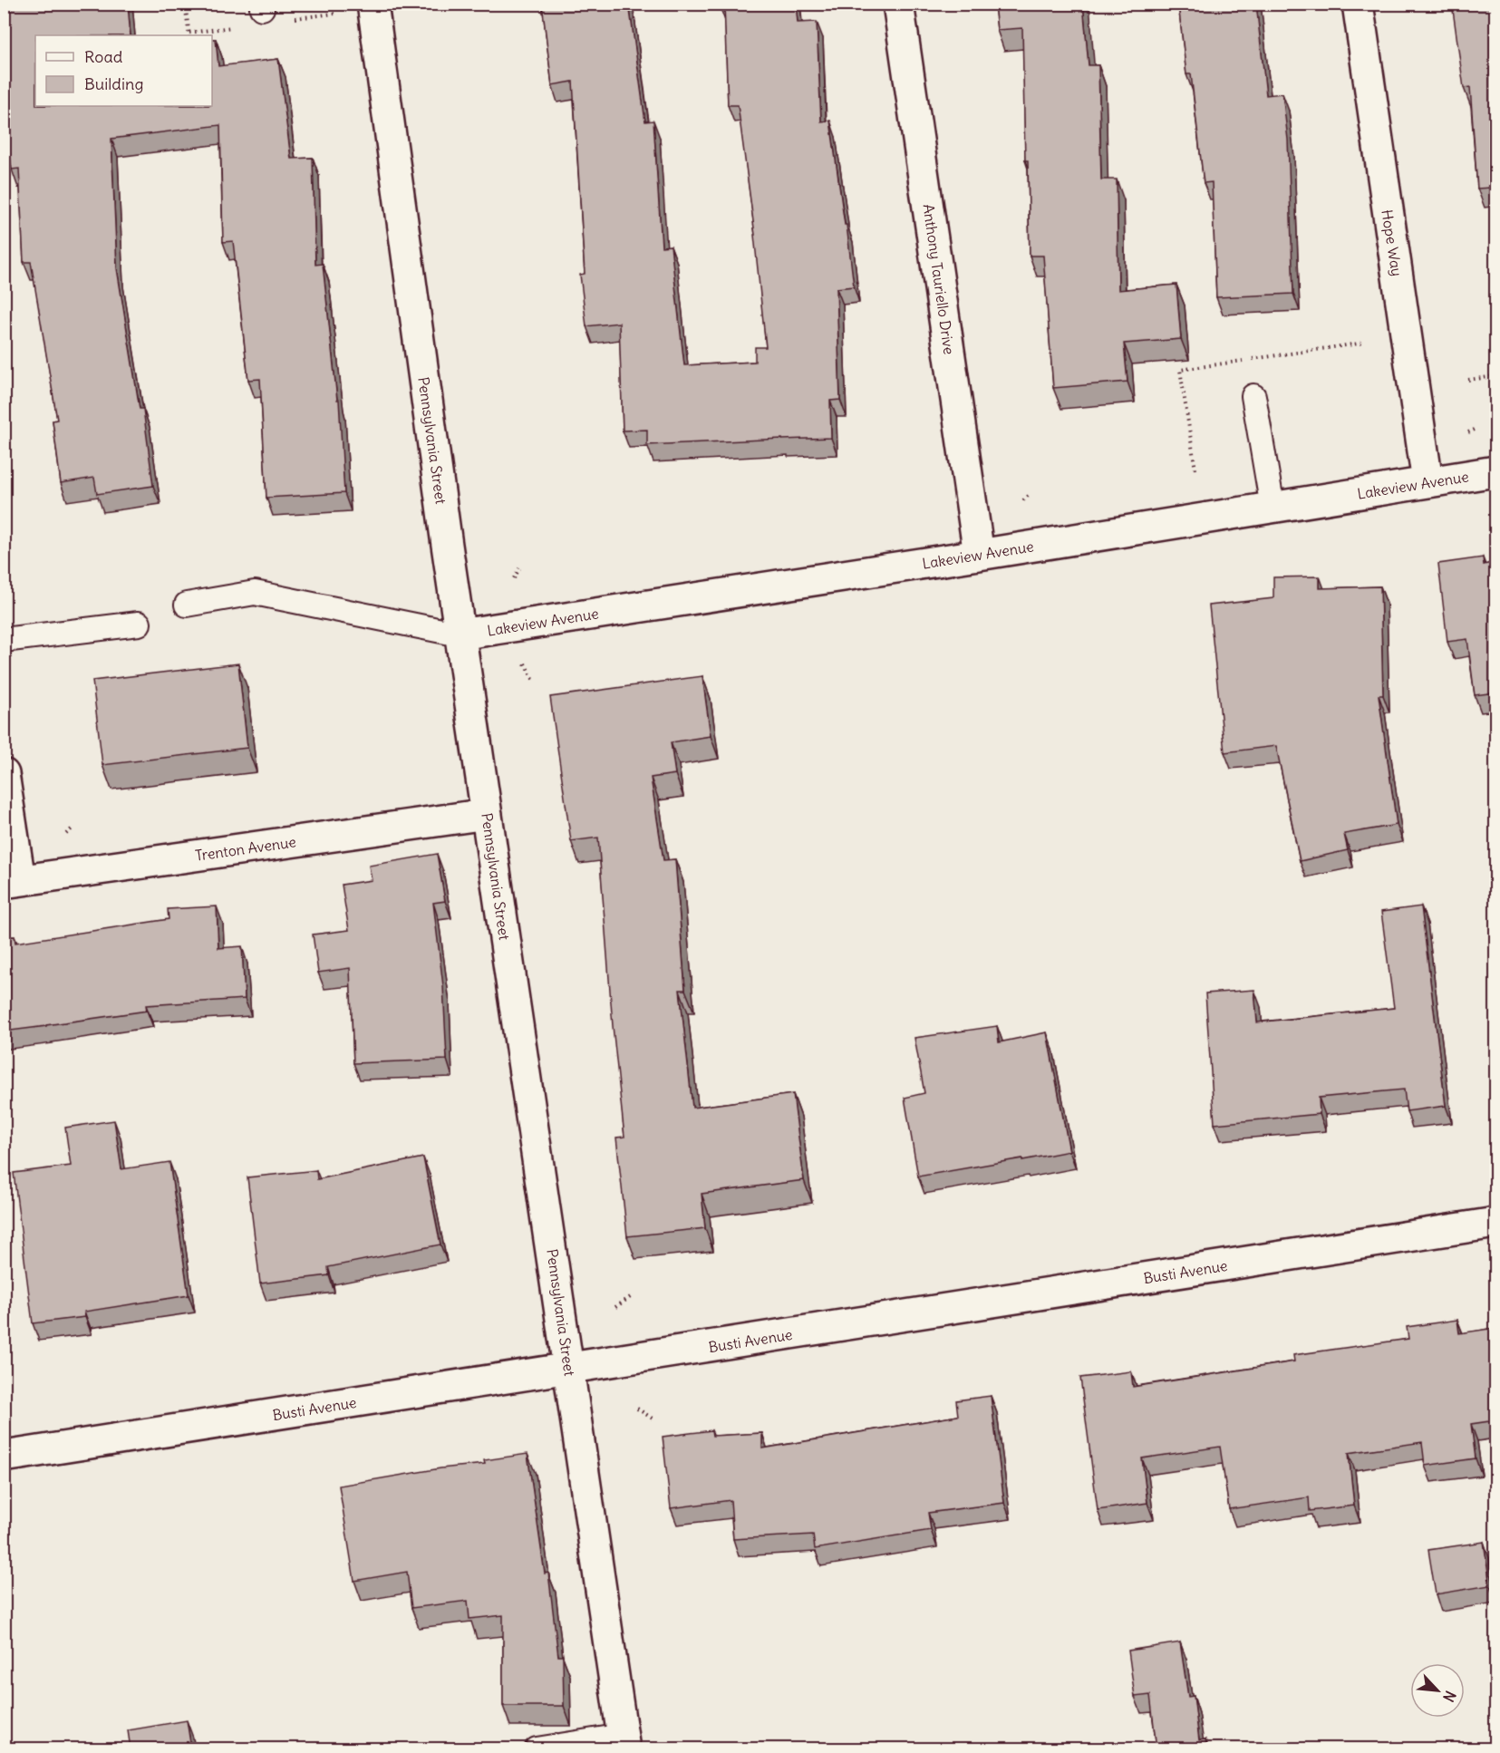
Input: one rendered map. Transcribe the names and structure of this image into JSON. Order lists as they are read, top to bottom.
{
  "streets": {
    "street": [
      "Hope Way",
      "Anthony Tauriello Drive",
      "Pennsylvania Street",
      "Lakeview Avenue",
      "Trenton Avenue",
      "Busti Avenue"
    ]
  },
  "crossings": [
    ["Hope Way", "Lakeview Avenue"],
    ["Anthony Tauriello Drive", "Lakeview Avenue"],
    ["Pennsylvania Street", "Lakeview Avenue"],
    ["Pennsylvania Street", "Trenton Avenue"],
    ["Pennsylvania Street", "Busti Avenue"]
  ],
  "legend": ["Road", "Building"],
  "north": "bottom right"
}
